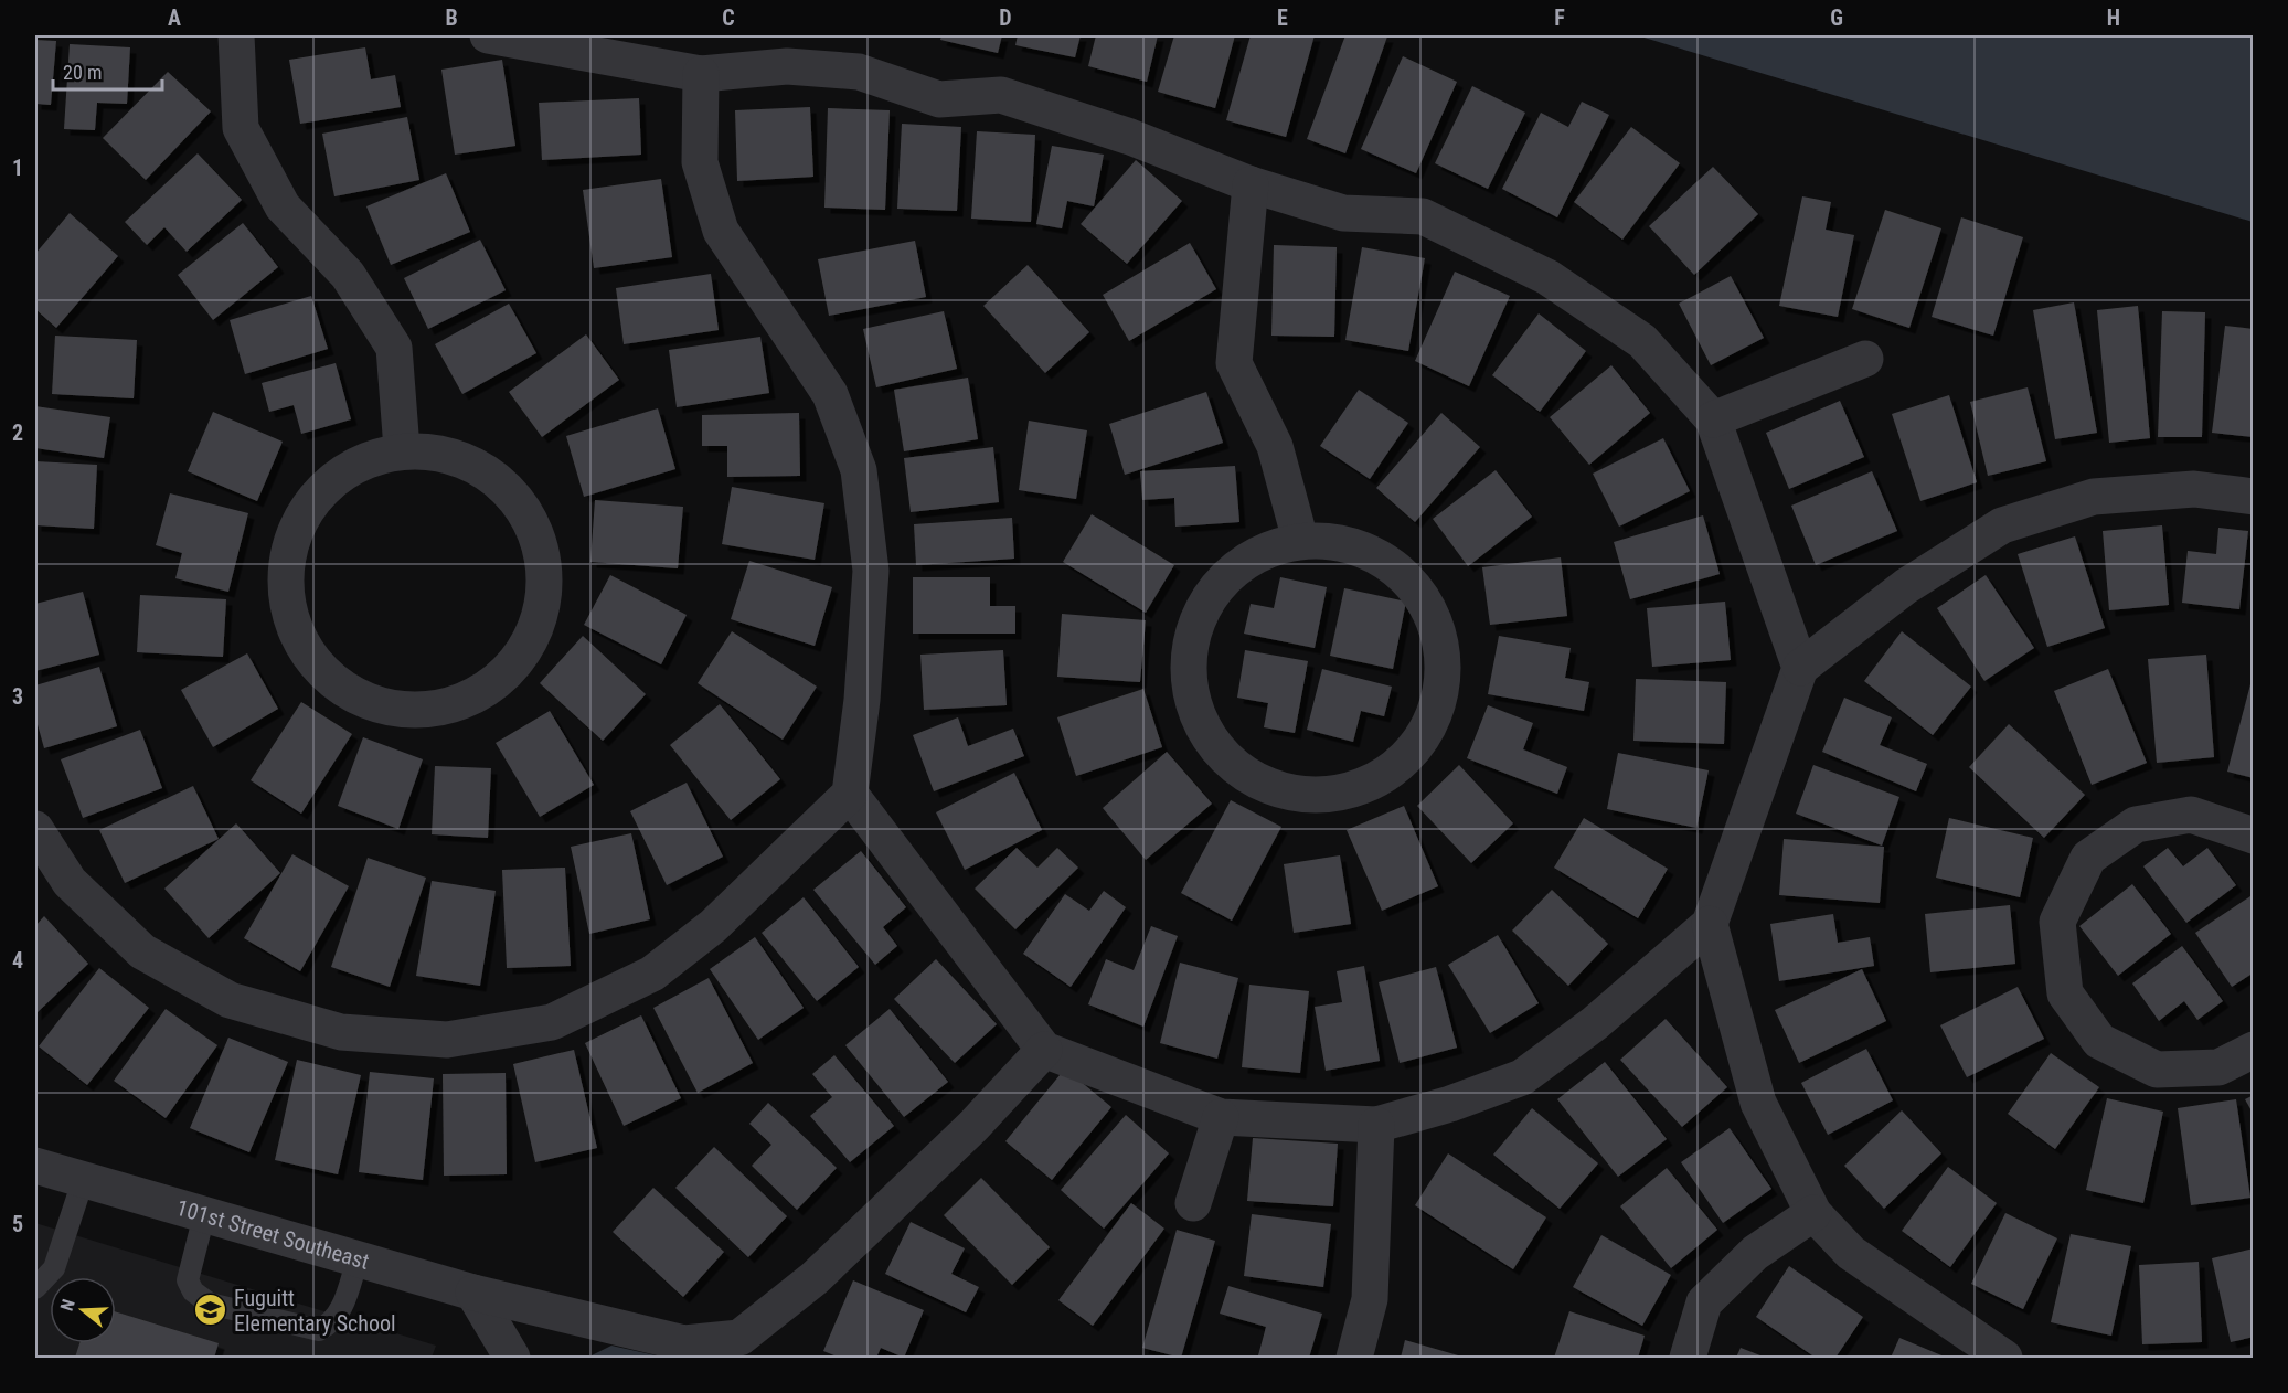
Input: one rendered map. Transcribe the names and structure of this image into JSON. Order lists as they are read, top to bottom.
{
  "streets": {
    "street": ["101st Street Southeast"]
  },
  "places": {
    "school or university": ["Fuguitt Elementary School"]
  },
  "scale_bar": "20 m",
  "north": "left",
  "grid": {
    "columns": [
      "A",
      "B",
      "C",
      "D",
      "E",
      "F",
      "G",
      "H"
    ],
    "rows": [
      "1",
      "2",
      "3",
      "4",
      "5"
    ]
  }
}
